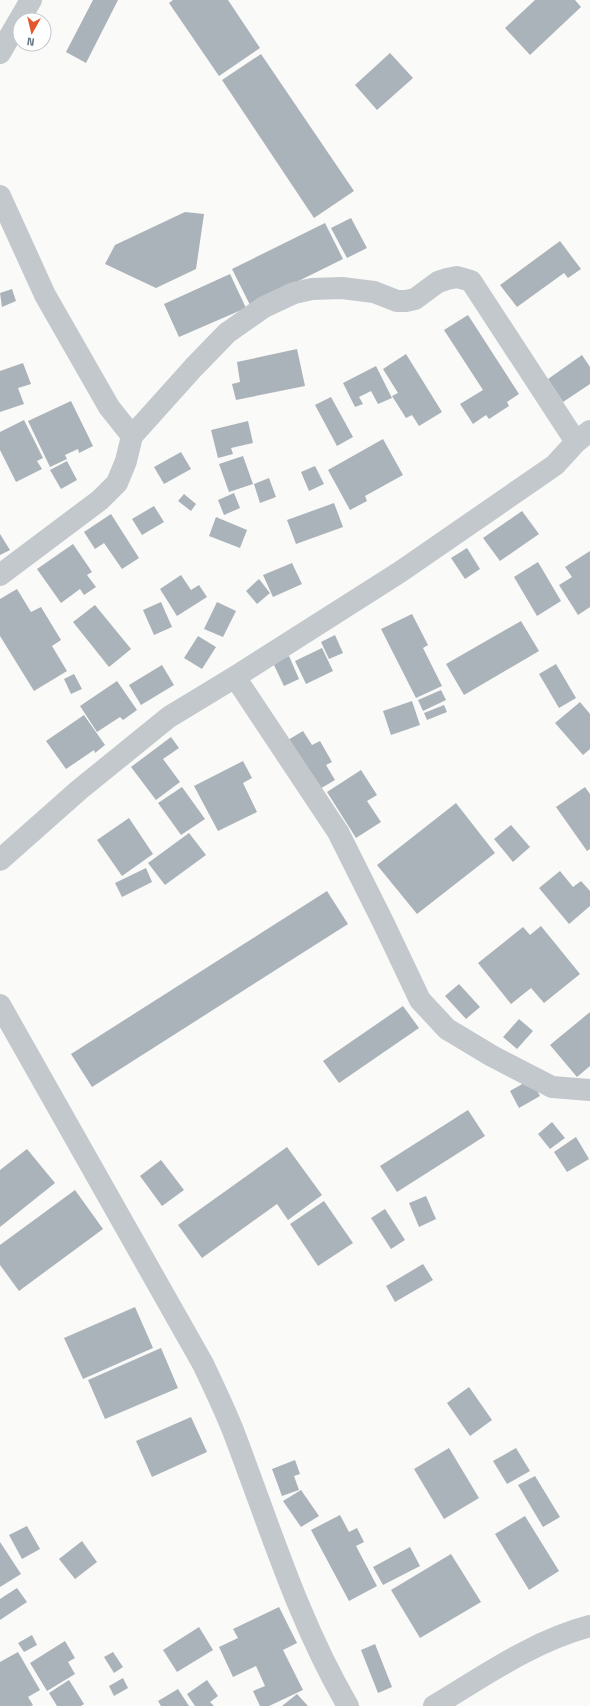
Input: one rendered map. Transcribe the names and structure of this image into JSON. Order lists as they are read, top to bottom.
{
  "north": "bottom"
}
